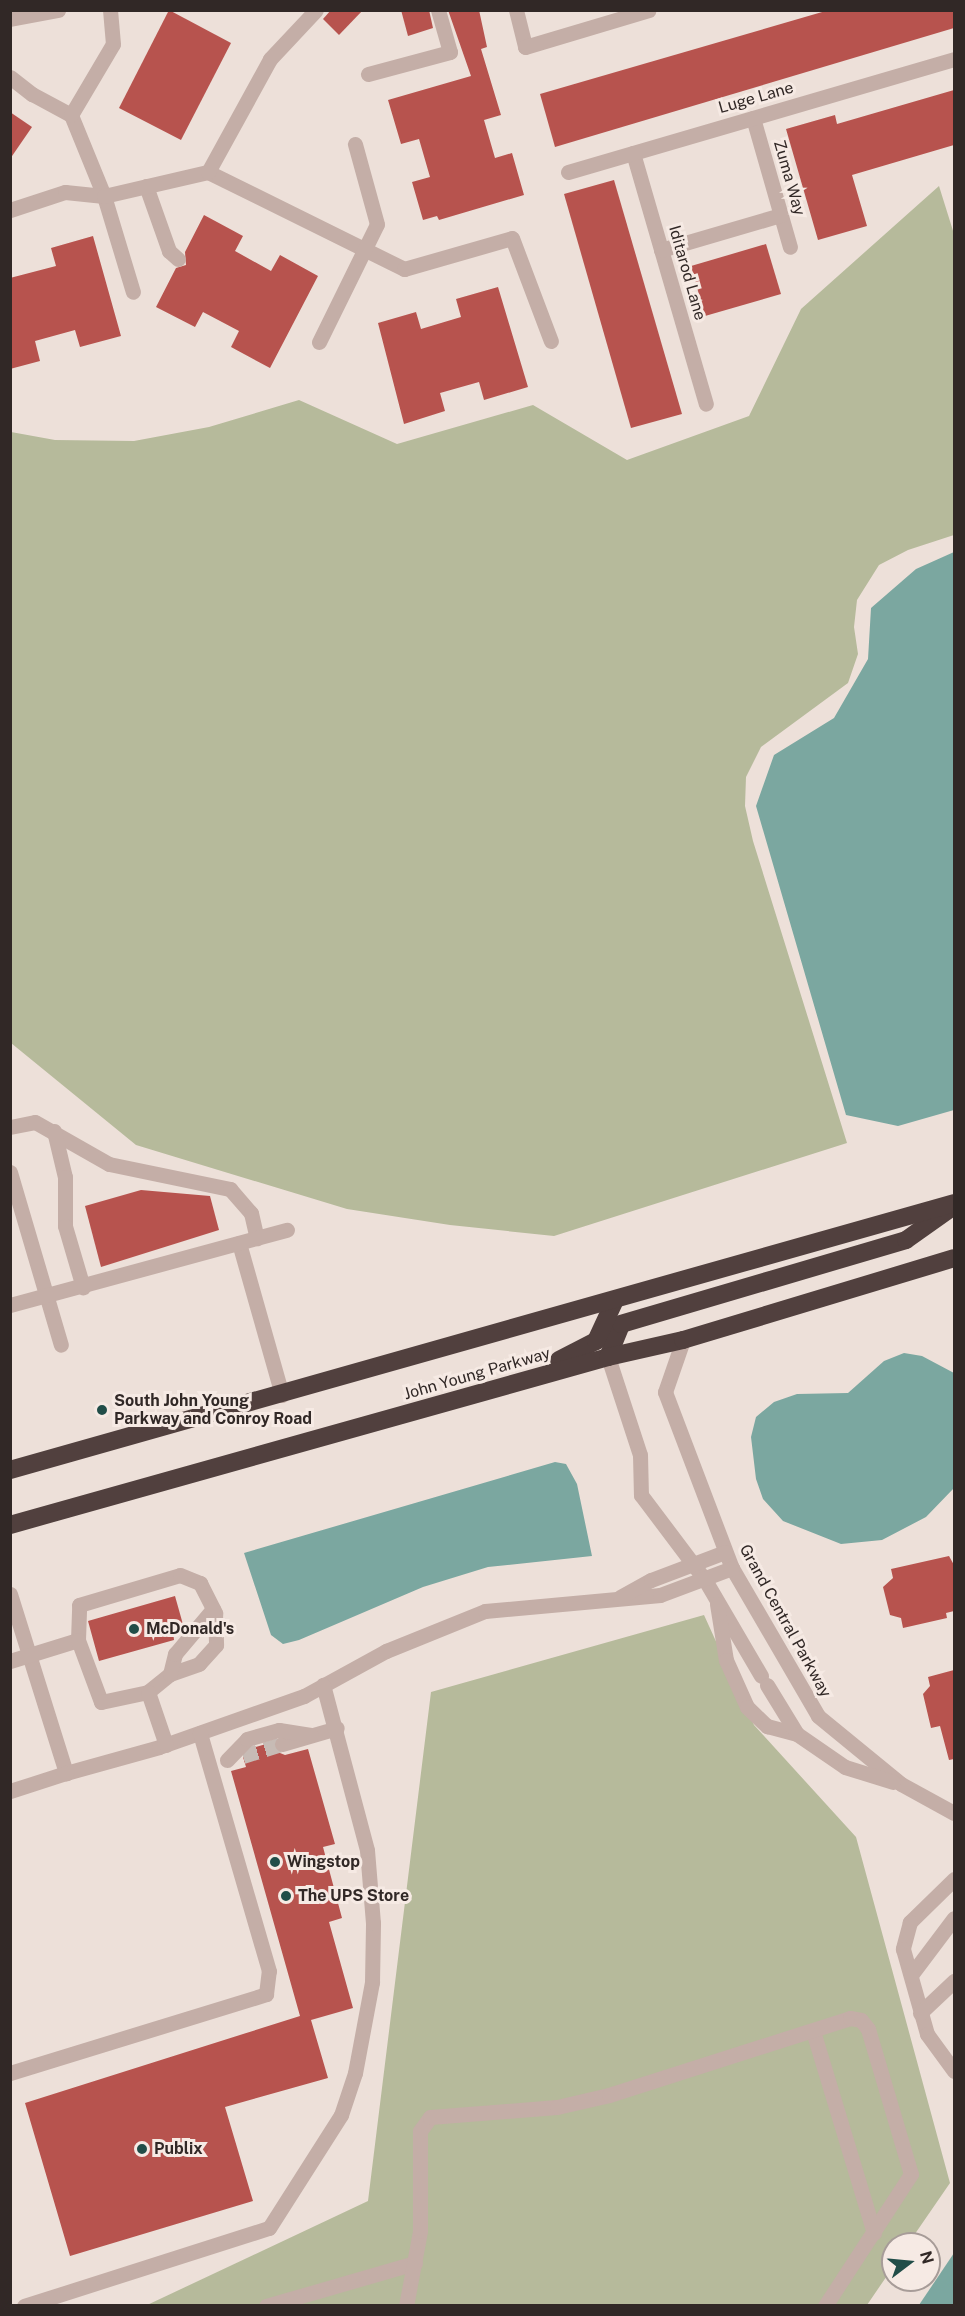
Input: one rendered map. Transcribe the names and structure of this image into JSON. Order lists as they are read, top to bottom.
{
  "streets": {
    "highway": ["John Young Parkway"],
    "street": [
      "Luge Lane",
      "Zuma Way",
      "Iditarod Lane",
      "Grand Central Parkway"
    ]
  },
  "crossings": [
    ["Luge Lane", "Zuma Way"],
    ["Luge Lane", "Iditarod Lane"],
    ["John Young Parkway", "Grand Central Parkway"]
  ],
  "places": [
    "South John Young Parkway and Conroy Road",
    "McDonald's",
    "Wingstop",
    "The UPS Store",
    "Publix"
  ],
  "north": "right"
}
